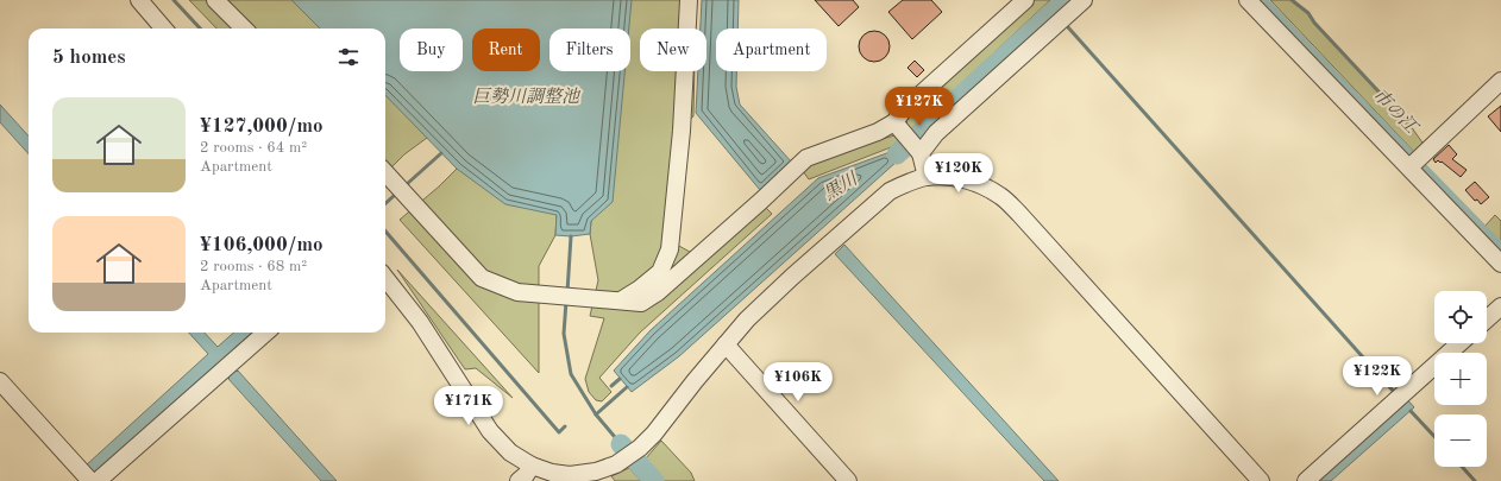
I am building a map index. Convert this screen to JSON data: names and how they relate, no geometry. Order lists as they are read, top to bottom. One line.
{"water":["巨勢川調整池","市の江","黒川"],"page":{"chip":["Buy","Rent","Filters","New","Apartment"],"heading":"5 homes","list":[{"name":"¥127,000/mo","note":"2 rooms · 64 m² · Apartment"},{"name":"¥106,000/mo","note":"2 rooms · 68 m² · Apartment"}],"price":["¥127K","¥120K","¥122K","¥106K","¥171K"],"map_buttons":["+","−"]}}
